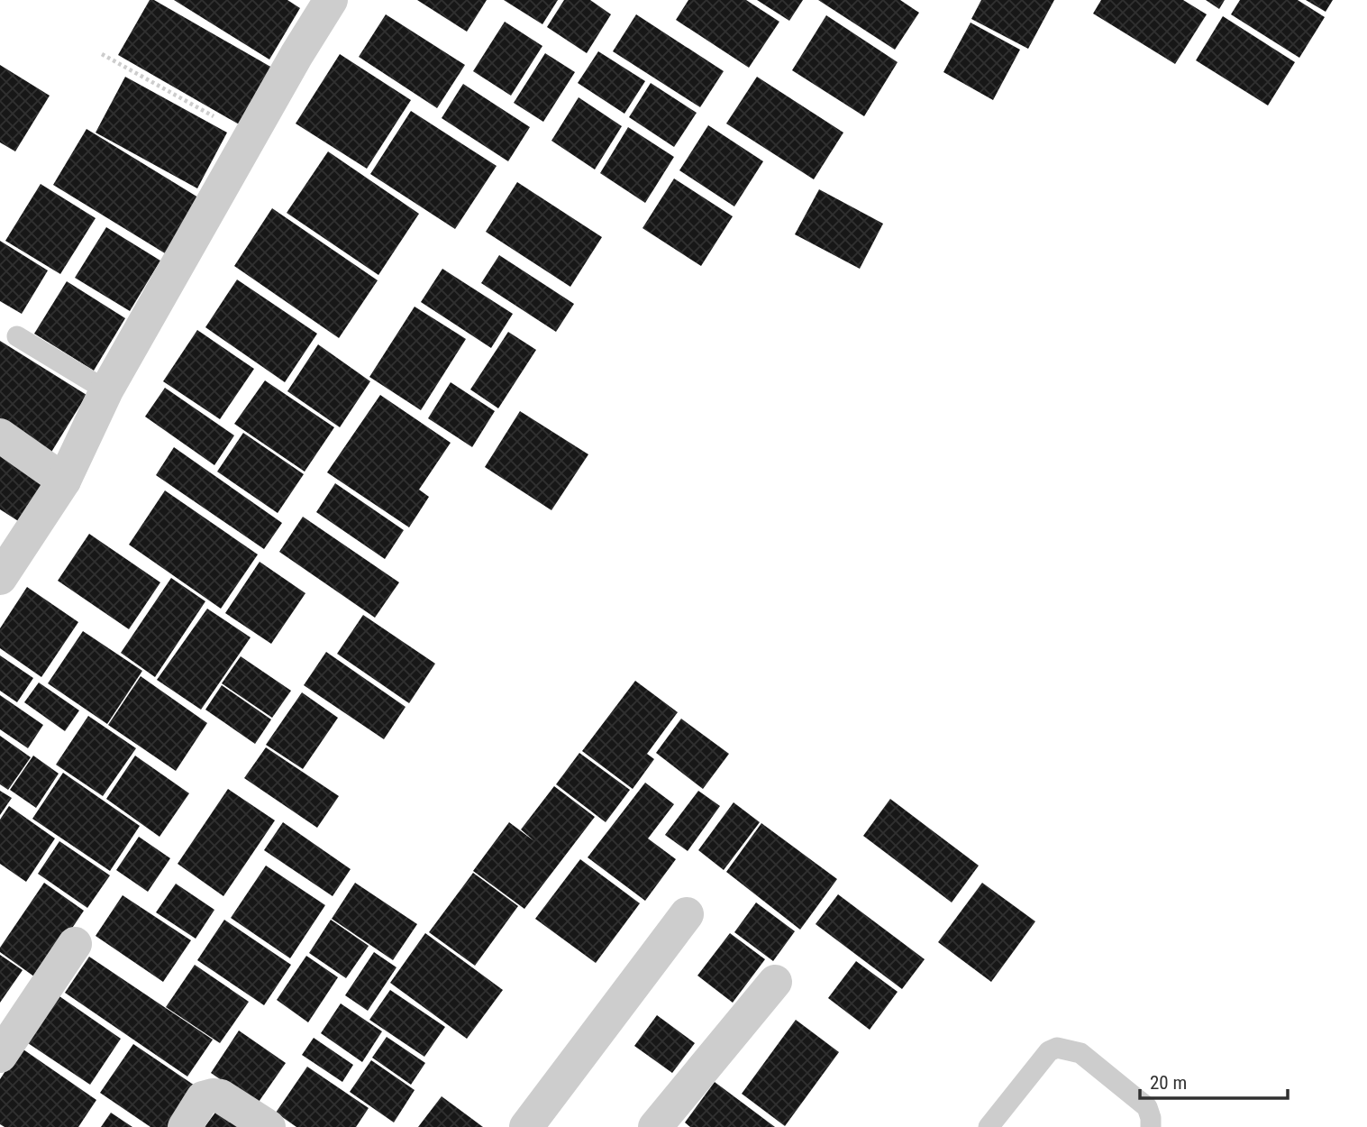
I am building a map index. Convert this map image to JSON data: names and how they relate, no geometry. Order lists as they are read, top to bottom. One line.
{"scale_bar":"20 m"}
